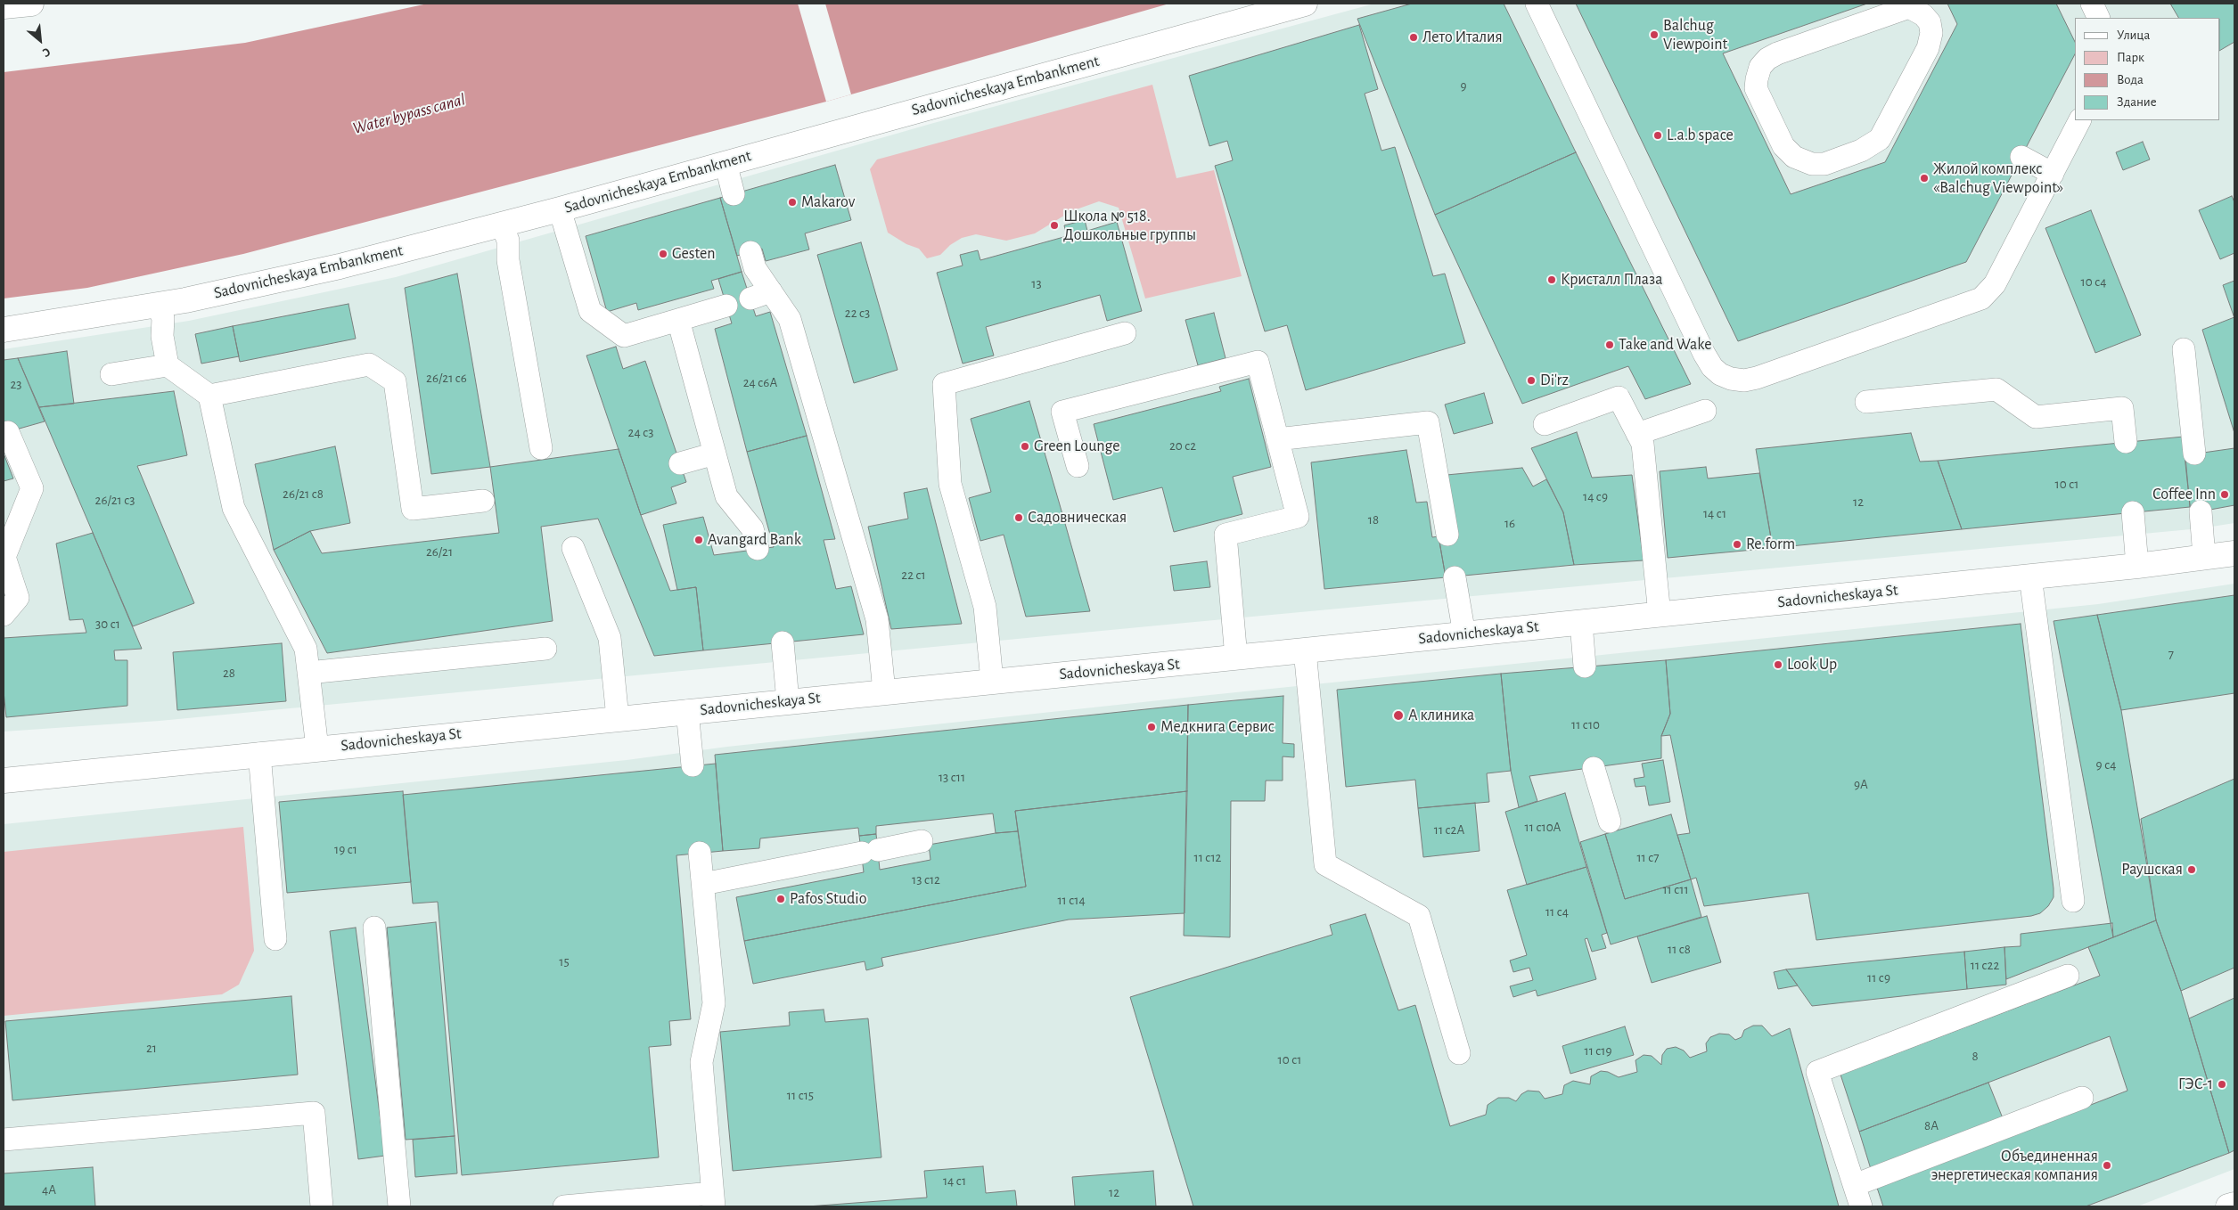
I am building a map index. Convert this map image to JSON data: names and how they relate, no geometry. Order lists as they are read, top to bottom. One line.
{"streets":{"street":["Sadovnicheskaya Embankment","Sadovnicheskaya St"]},"water":["Water bypass canal"],"places":["Balchug Viewpoint","Лето Италия","L.a.b space","Жилой комплекс «Balchug Viewpoint»","Makarov","Школа № 518. Дошкольные группы","Gesten","Кристалл Плаза","Take and Wake","Di'rz","Green Lounge","Coffee Inn","Садовническая","Avangard Bank","Re.form","Look Up","А клиника","Медкнига Сервис","Раушская","Pafos Studio","ГЭС-1","Объединенная энергетическая компания"],"house_numbers":["9","10 с4","13","22 с3","26/21 с6","24 с6А","23","24 с3","20 с2","10 с1","26/21 с8","14 с9","26/21 с3","12","14 с1","18","16","26/21","22 с1","30 с1","7","28","11 с10","9 с4","13 с11","9А","11 с10А","11 с2А","19 с1","11 с12","11 с7","13 с12","11 с11","11 с14","11 с4","11 с8","15","11 с22","11 с9","21","11 с19","8","10 с1","11 с15","8А","14 с1","4А","12"],"legend":["Улица","Парк","Вода","Здание"],"north":"bottom right"}
